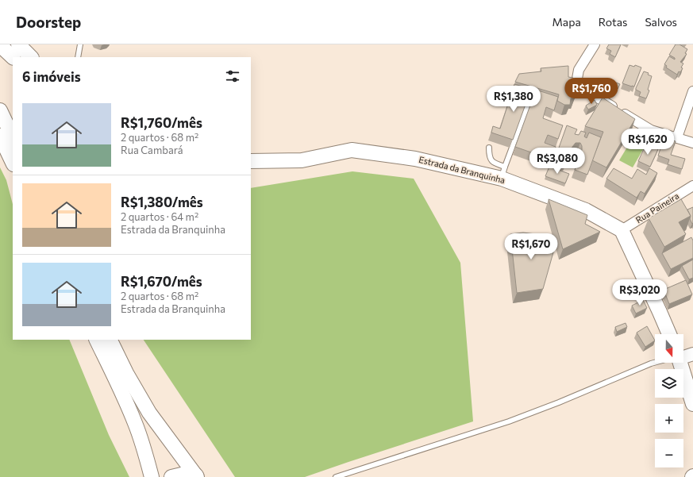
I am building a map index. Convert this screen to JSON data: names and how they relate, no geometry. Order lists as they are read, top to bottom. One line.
{"streets":{"main road":["Estrada da Branquinha"],"street":["Rua Paineira"]},"crossings":[["Estrada da Branquinha","Rua Paineira"]],"north":"bottom","page":{"header":"Doorstep","nav":["Mapa","Rotas","Salvos"],"heading":"6 imóveis","price":["R$1,760","R$1,380","R$1,620","R$3,080","R$1,670","R$3,020"],"list":[{"name":"R$1,760/mês","note":"2 quartos · 68 m² · Rua Cambará"},{"name":"R$1,380/mês","note":"2 quartos · 64 m² · Estrada da Branquinha"},{"name":"R$1,670/mês","note":"2 quartos · 68 m² · Estrada da Branquinha"}],"map_buttons":["+","−"]}}
